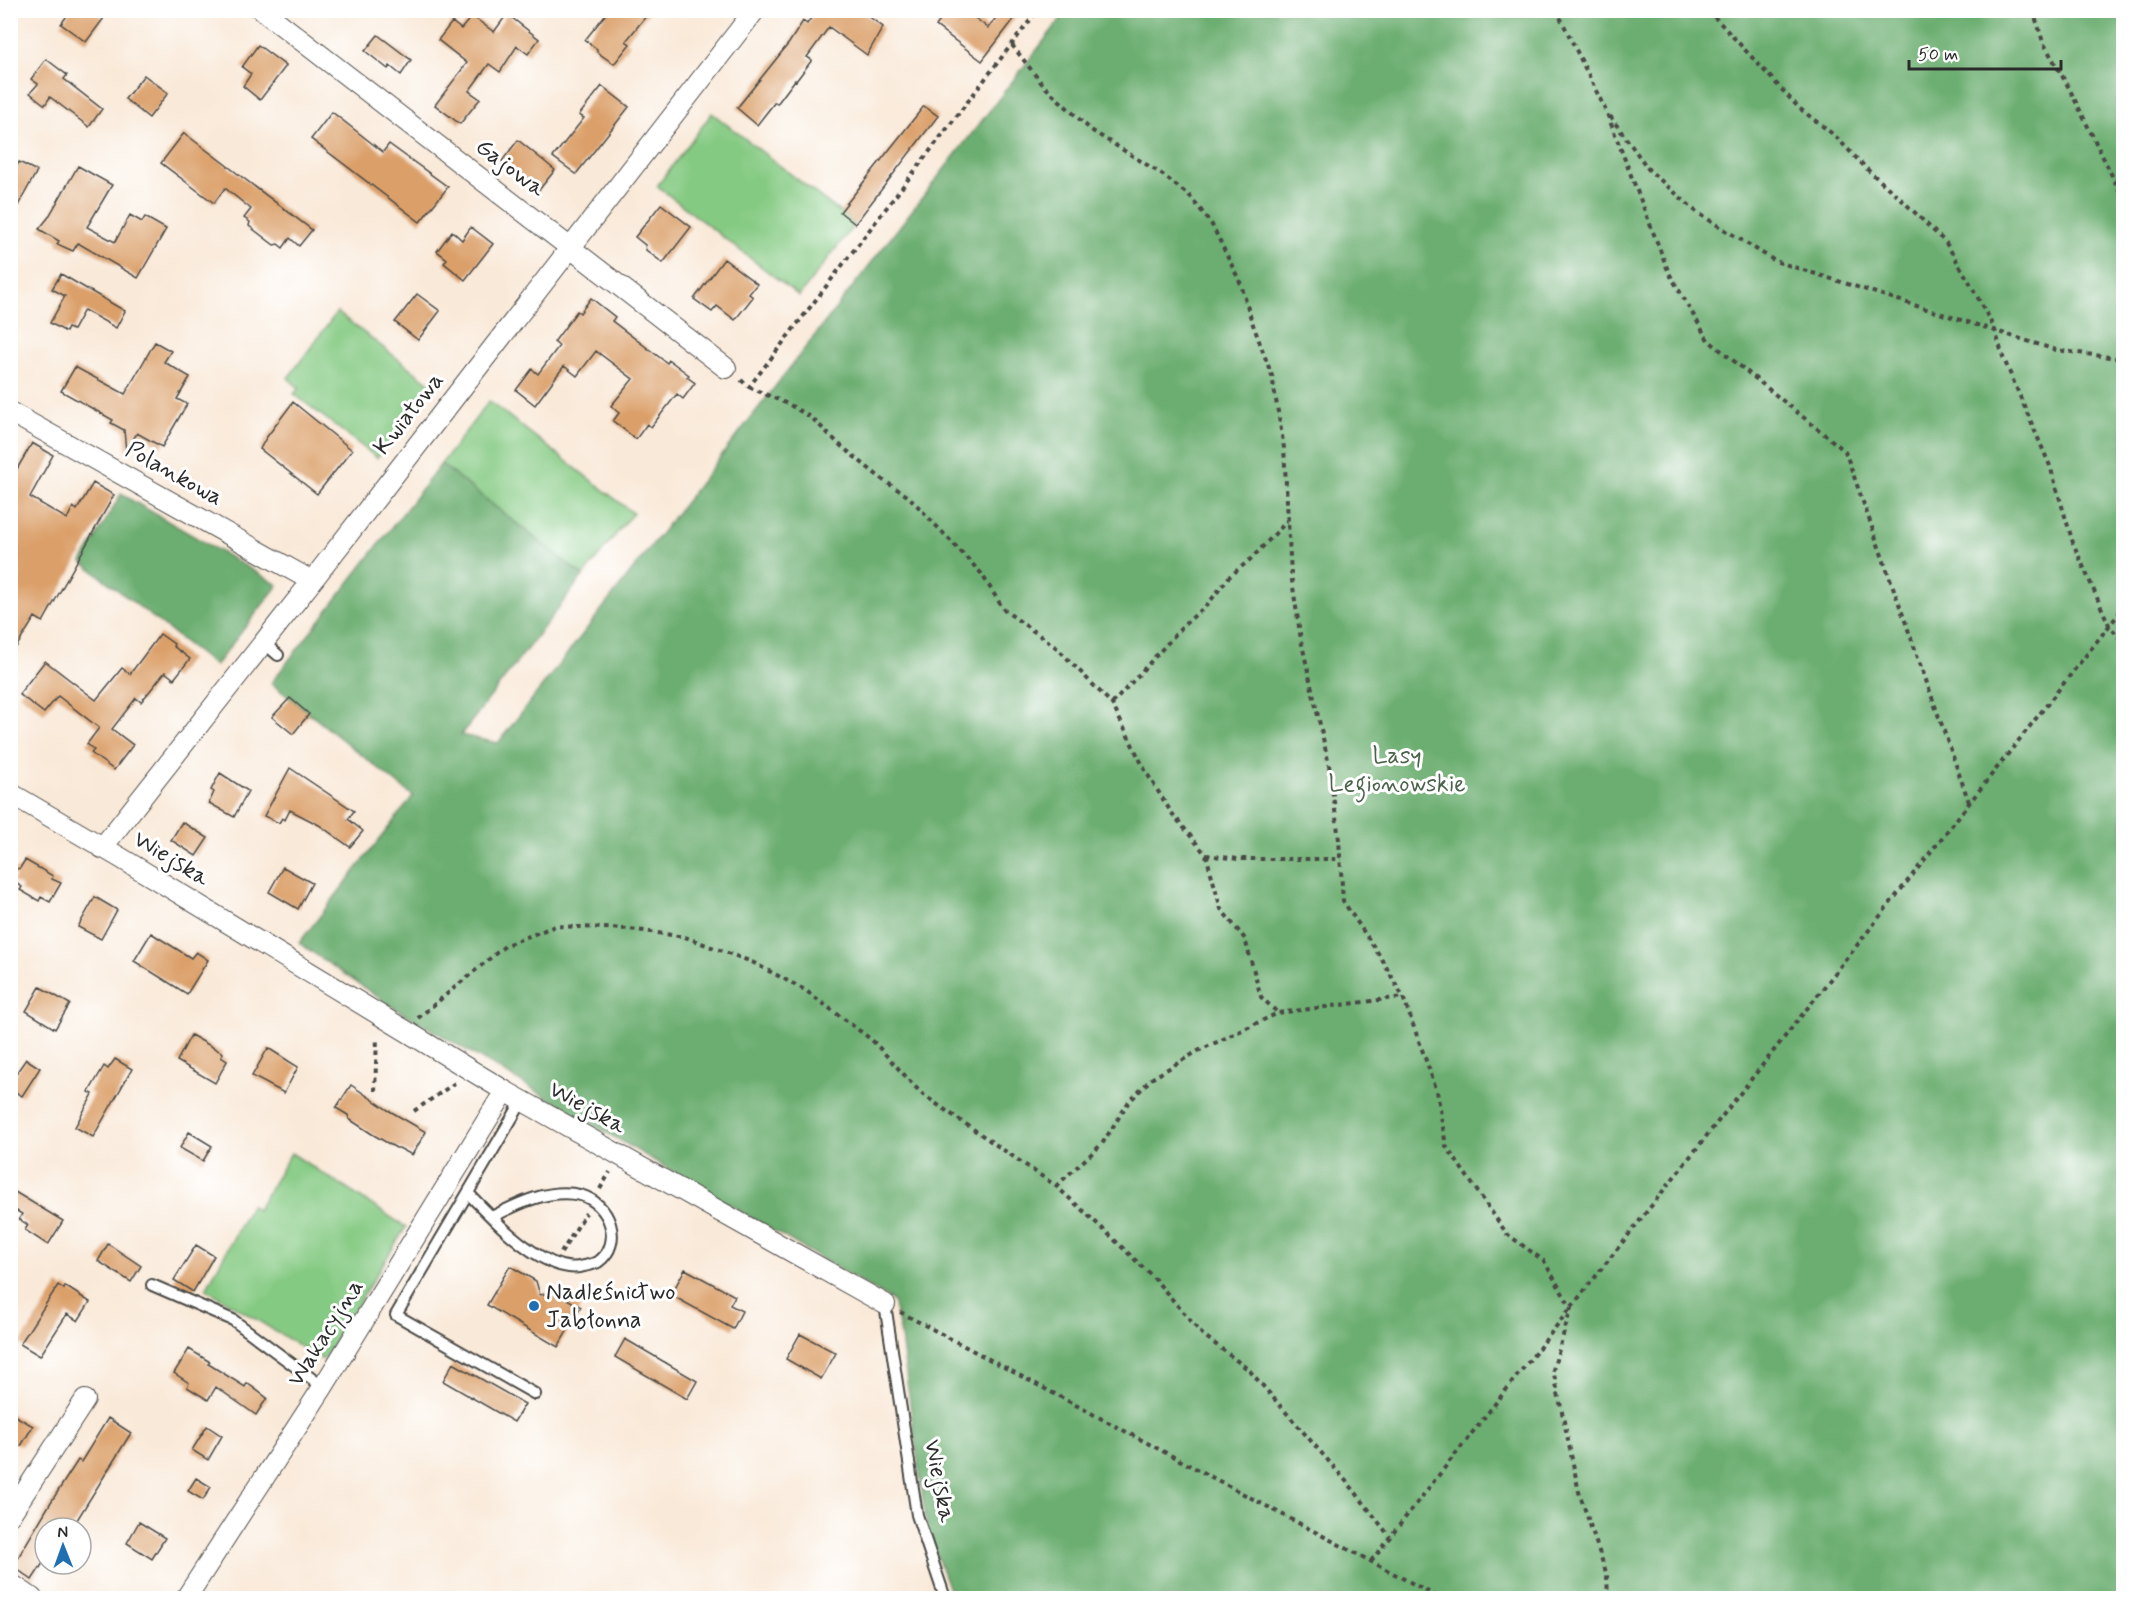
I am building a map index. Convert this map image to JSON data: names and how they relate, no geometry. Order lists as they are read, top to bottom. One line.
{"streets":{"street":["Gajowa","Kwiatowa","Polankowa","Wiejska","Wakacyjna"]},"crossings":[["Gajowa","Kwiatowa"],["Kwiatowa","Polankowa"],["Kwiatowa","Wiejska"],["Wiejska","Wakacyjna"]],"parks":["Lasy Legionowskie"],"places":["Nadleśnictwo Jabłonna"],"scale_bar":"50 m","north":"top"}
